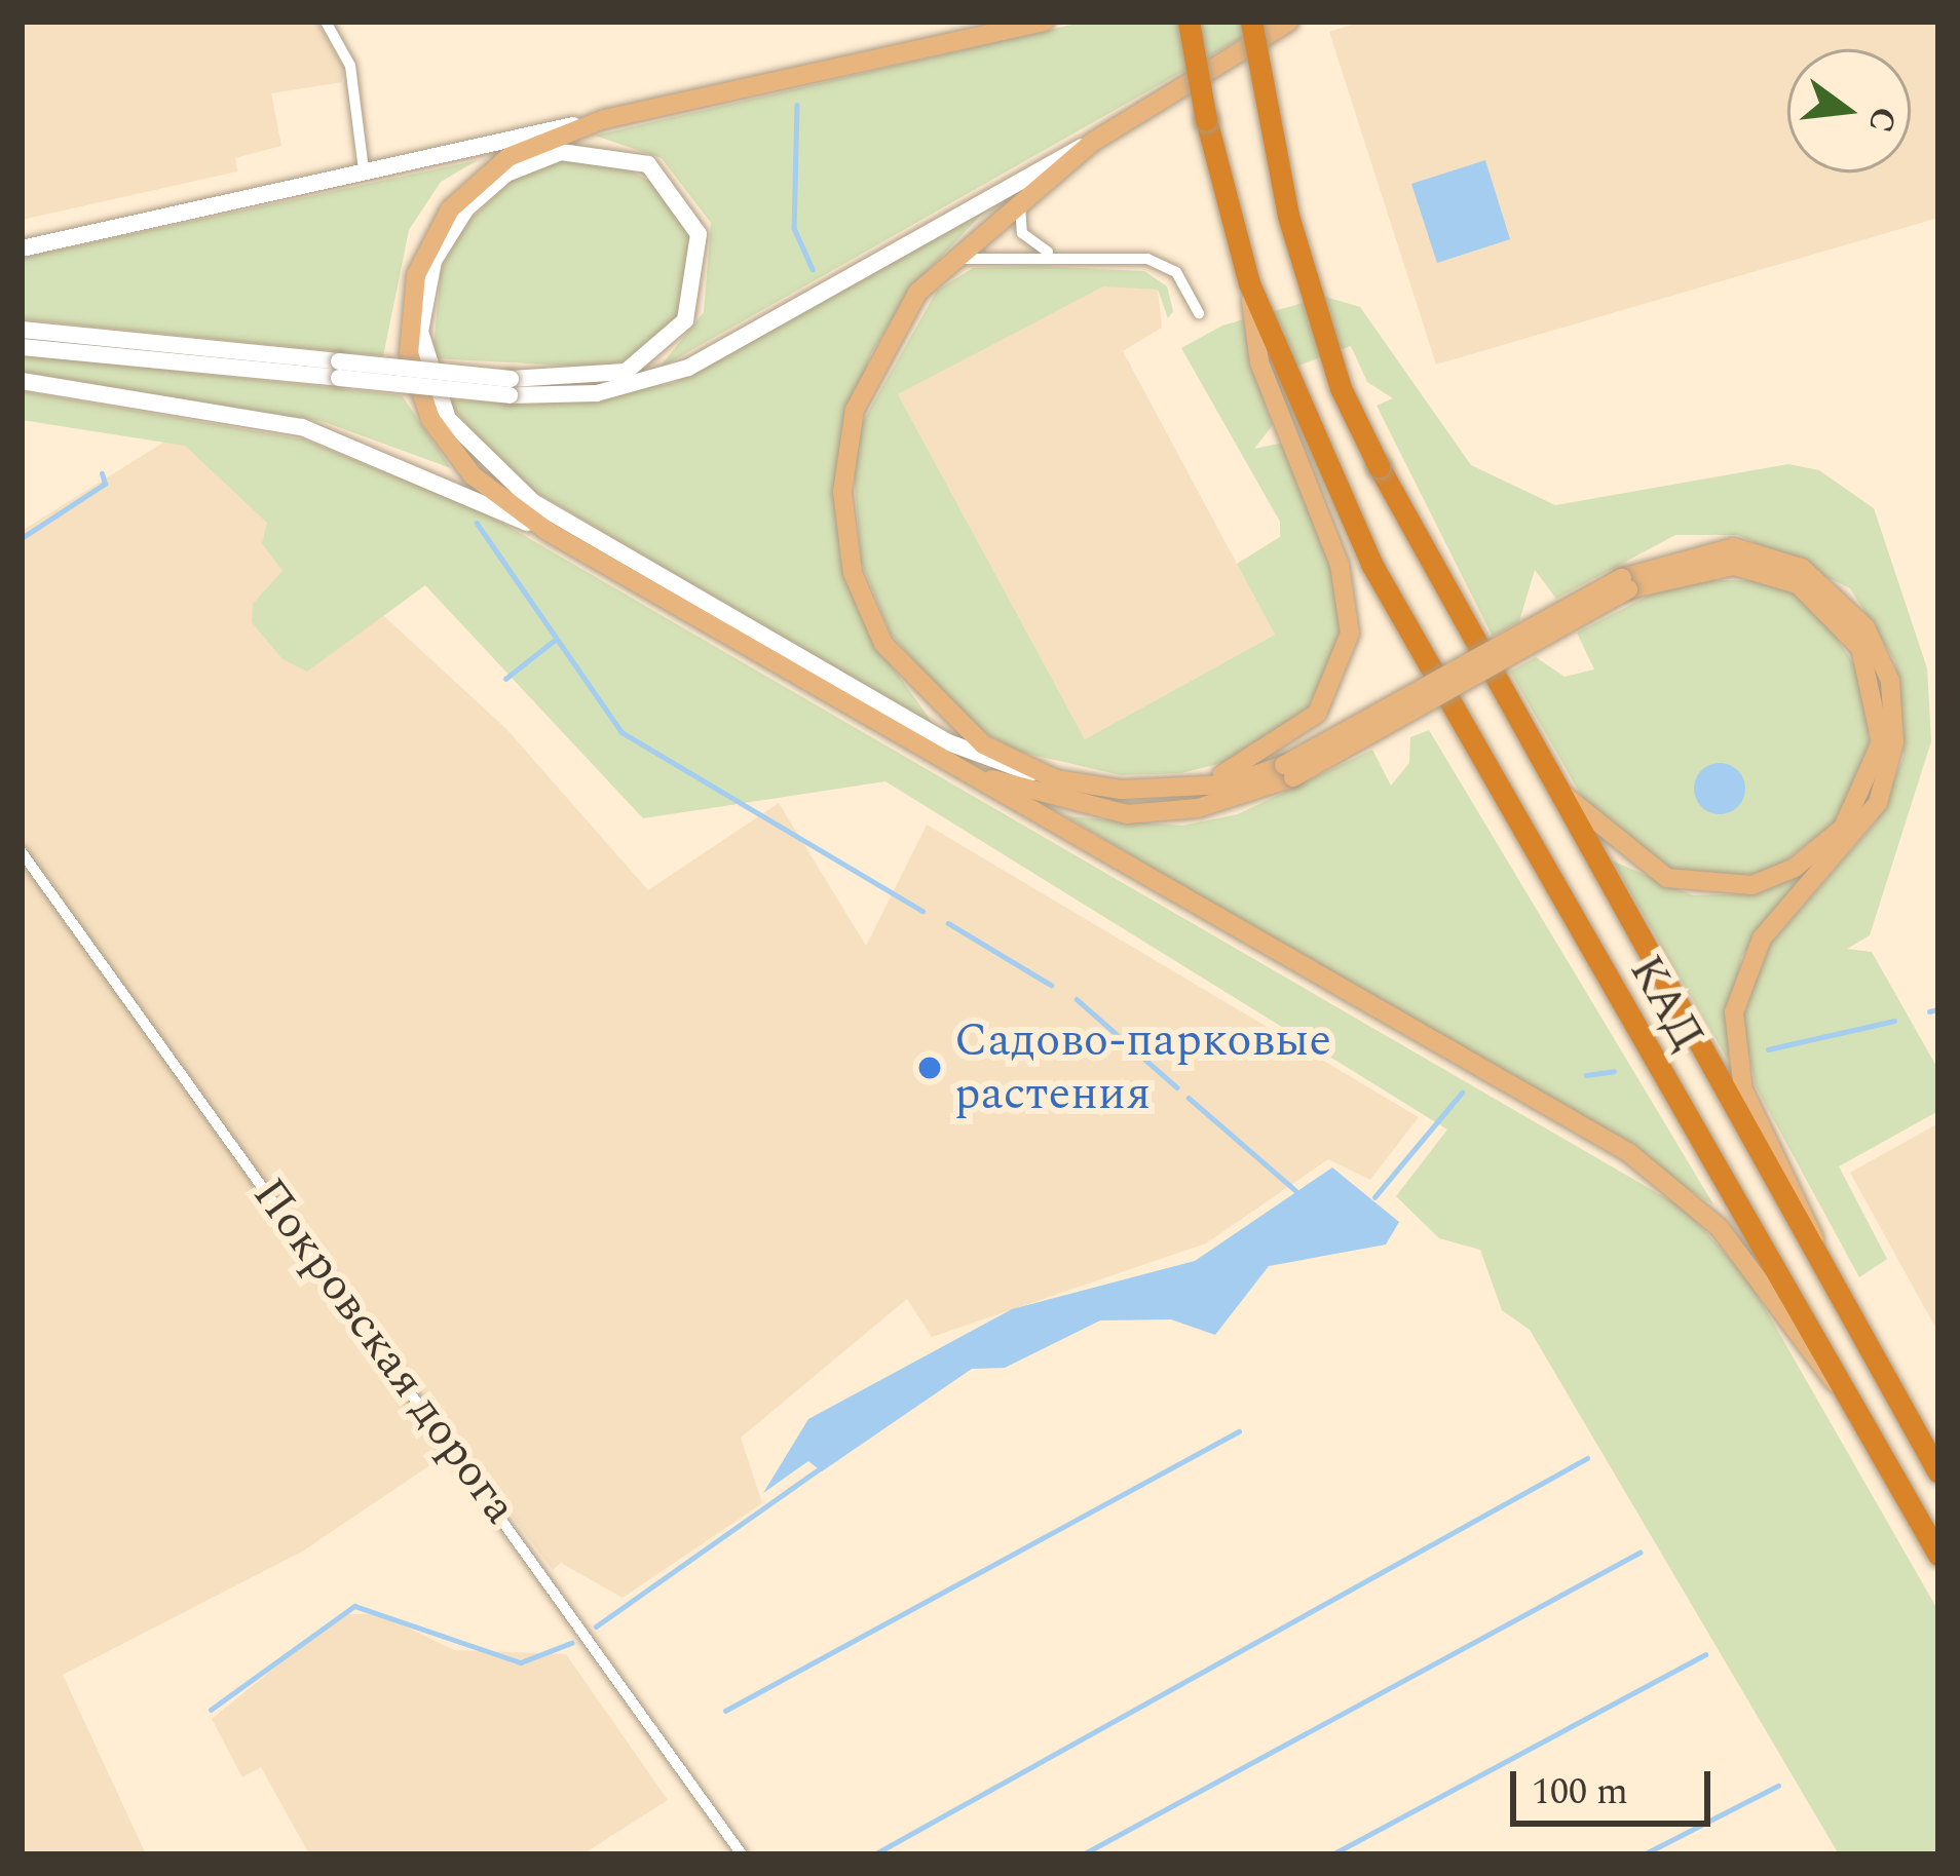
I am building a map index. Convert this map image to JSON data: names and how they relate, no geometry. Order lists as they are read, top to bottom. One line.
{"streets":{"highway":["КАД"],"street":["Покровская дорога"]},"places":["Садово-парковые растения"],"scale_bar":"100 m","north":"right"}
